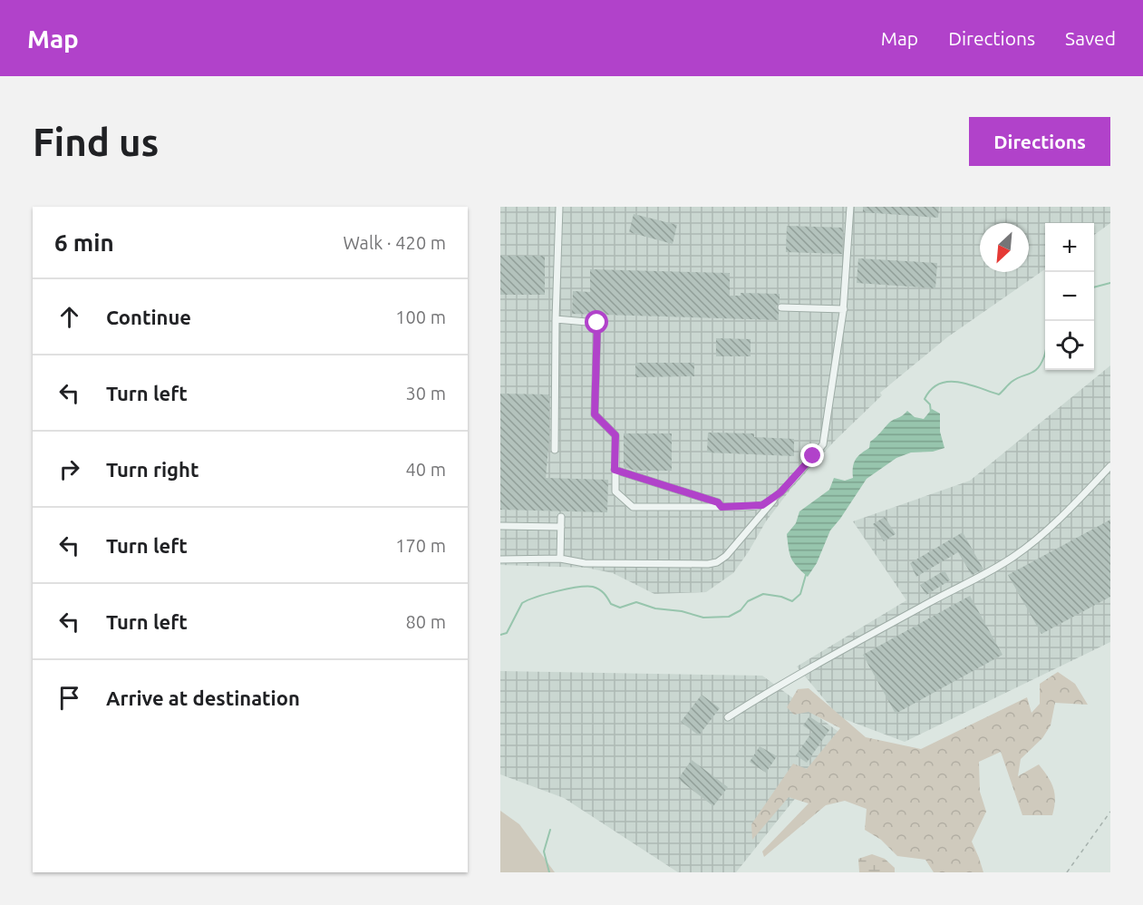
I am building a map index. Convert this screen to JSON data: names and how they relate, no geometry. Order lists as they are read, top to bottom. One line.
{"north":"bottom left","page":{"header":"Map","nav":["Map","Directions","Saved"],"buttons":"Directions","title":"Find us","heading":["6 min","Walk · 420 m"],"map_buttons":["+","−"],"list":[["Continue","100 m"],["Turn left","30 m"],["Turn right","40 m"],["Turn left","170 m"],["Turn left","80 m"],"Arrive at destination"]}}
